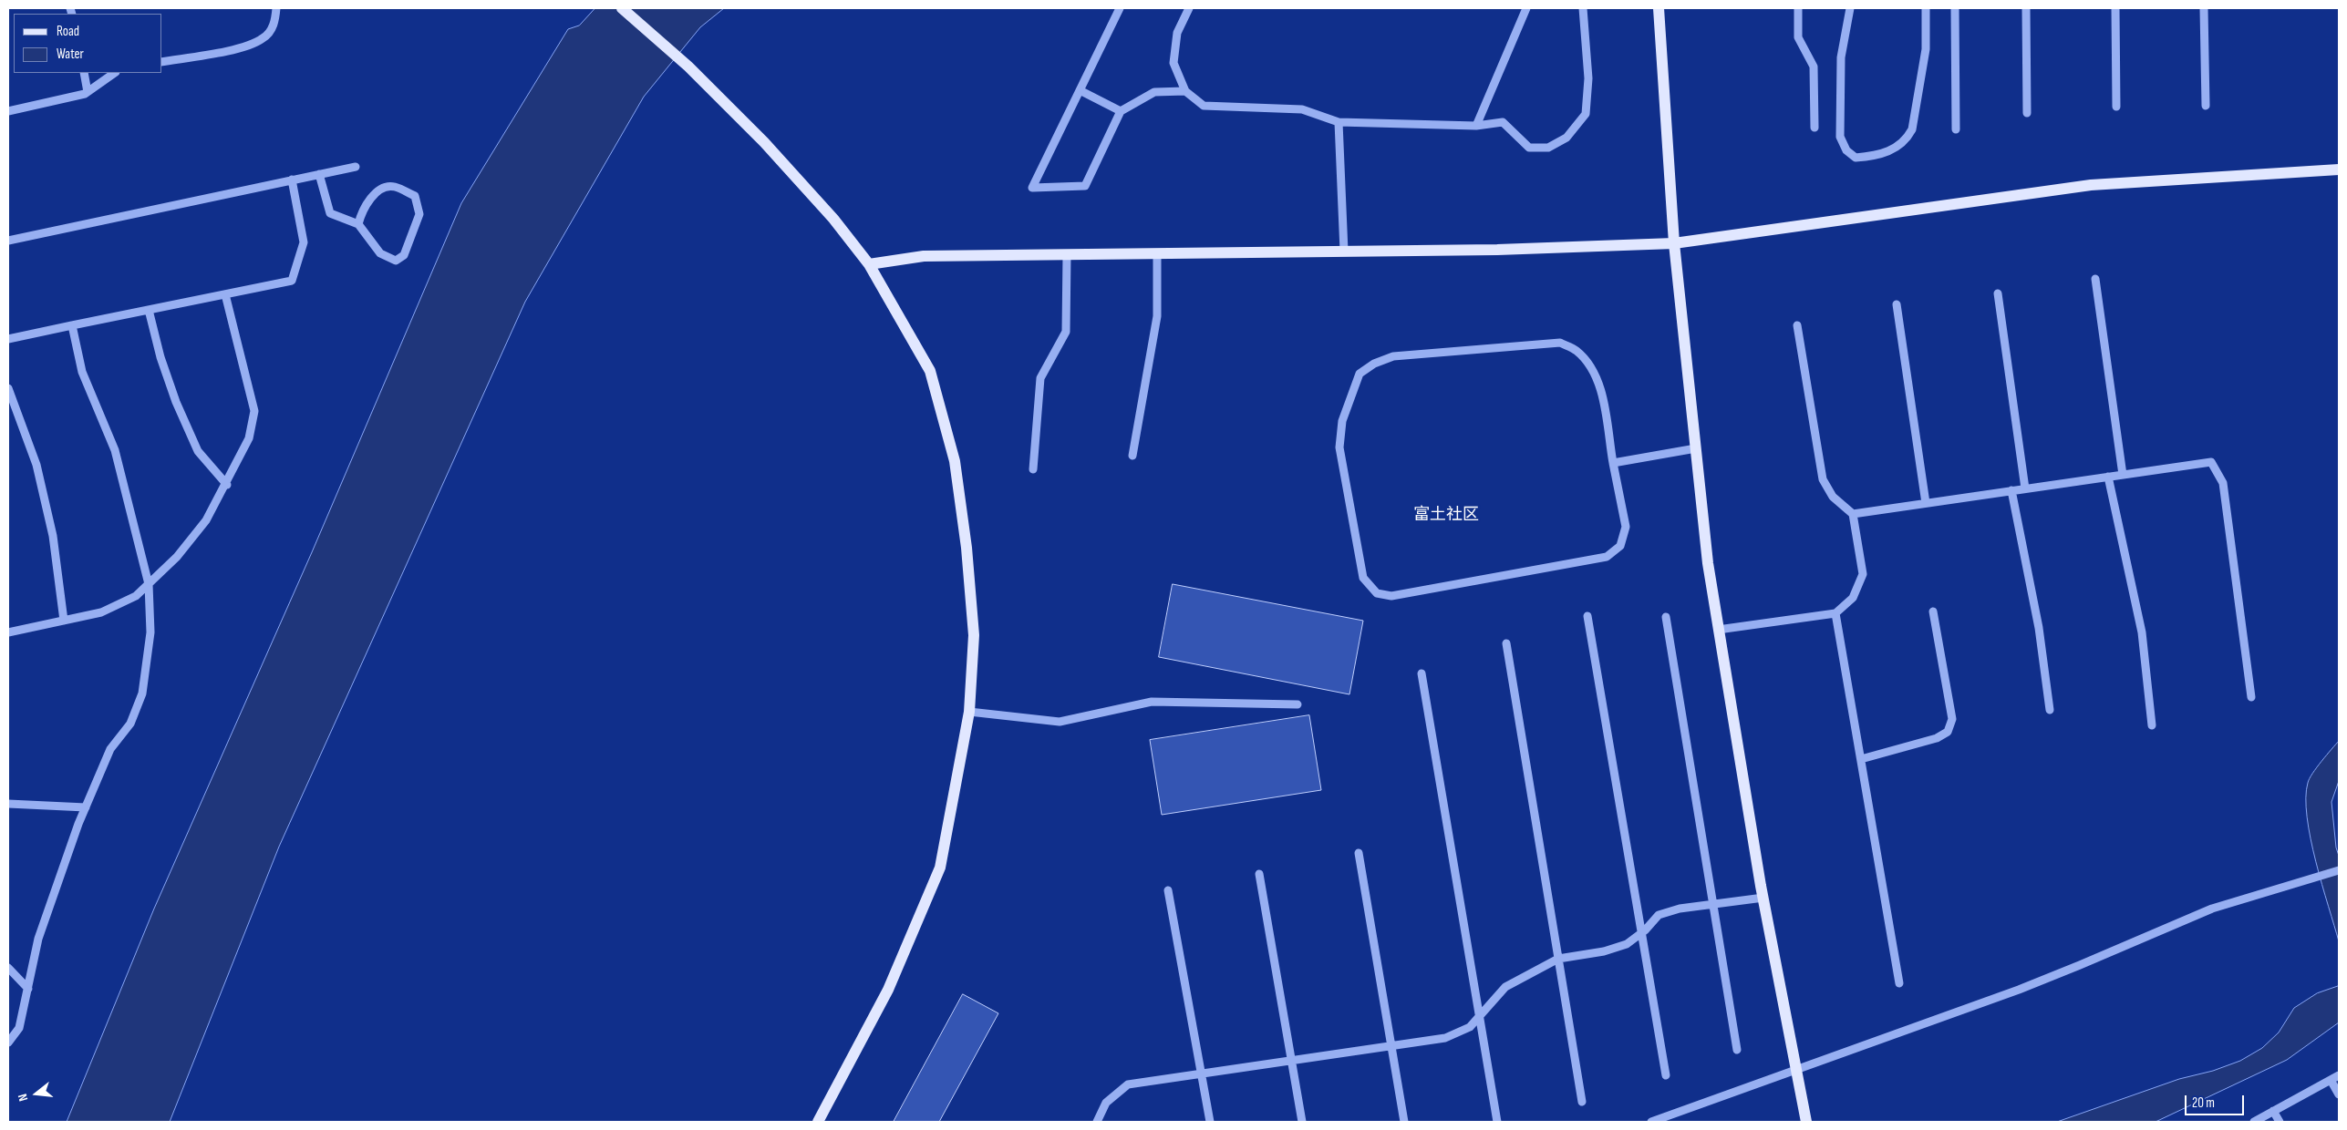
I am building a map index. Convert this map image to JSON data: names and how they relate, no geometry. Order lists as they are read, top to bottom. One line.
{"districts":["富土社区"],"legend":["Road","Water"],"scale_bar":"20 m","north":"left"}
